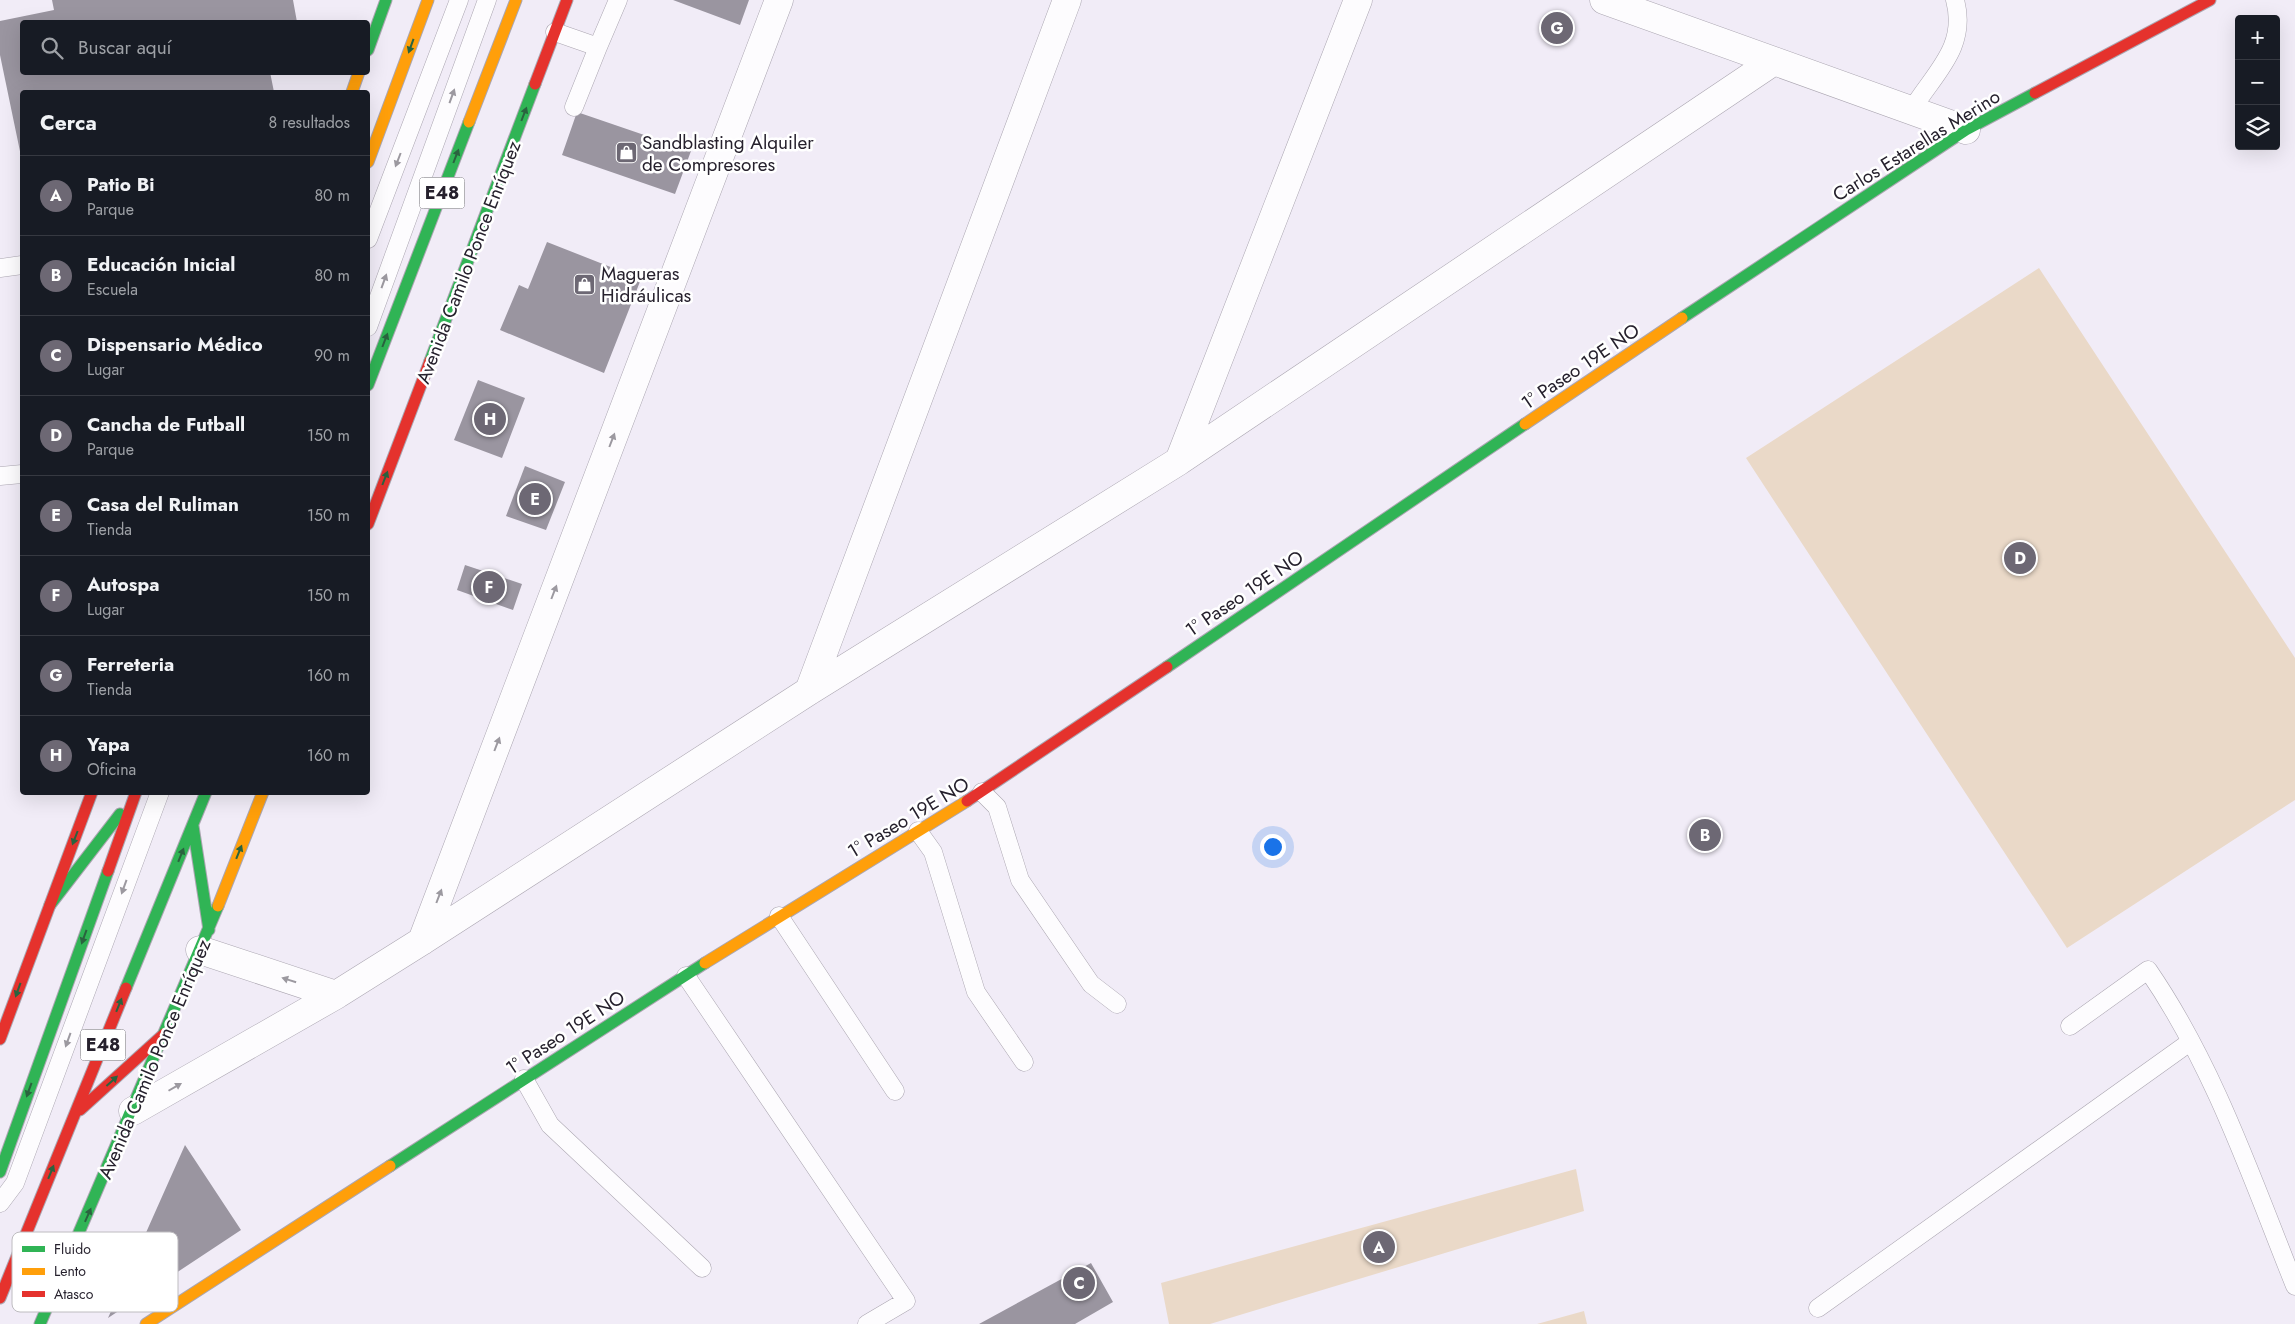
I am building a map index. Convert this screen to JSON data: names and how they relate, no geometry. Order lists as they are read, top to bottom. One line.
{"streets":{"main road":["Carlos Estarellas Merino","E48","Avenida Camilo Ponce Enríquez","1° Paseo 19E NO"]},"crossings":[["Carlos Estarellas Merino","1° Paseo 19E NO"]],"places":{"shop":["Sandblasting Alquiler de Compresores","Magueras Hidráulicas"]},"legend":["Fluido","Lento","Atasco"],"page":{"pins":["G","H","E","D","F","B","A","C"],"map_buttons":["+","−"],"search":"Buscar aquí","heading":["Cerca","8 resultados"],"list":[{"mark":"A","name":"Patio Bi","note":"Parque","value":"80 m"},{"mark":"B","name":"Educación Inicial","note":"Escuela","value":"80 m"},{"mark":"C","name":"Dispensario Médico","note":"Lugar","value":"90 m"},{"mark":"D","name":"Cancha de Futball","note":"Parque","value":"150 m"},{"mark":"E","name":"Casa del Ruliman","note":"Tienda","value":"150 m"},{"mark":"F","name":"Autospa","note":"Lugar","value":"150 m"},{"mark":"G","name":"Ferreteria","note":"Tienda","value":"160 m"},{"mark":"H","name":"Yapa","note":"Oficina","value":"160 m"}]}}
